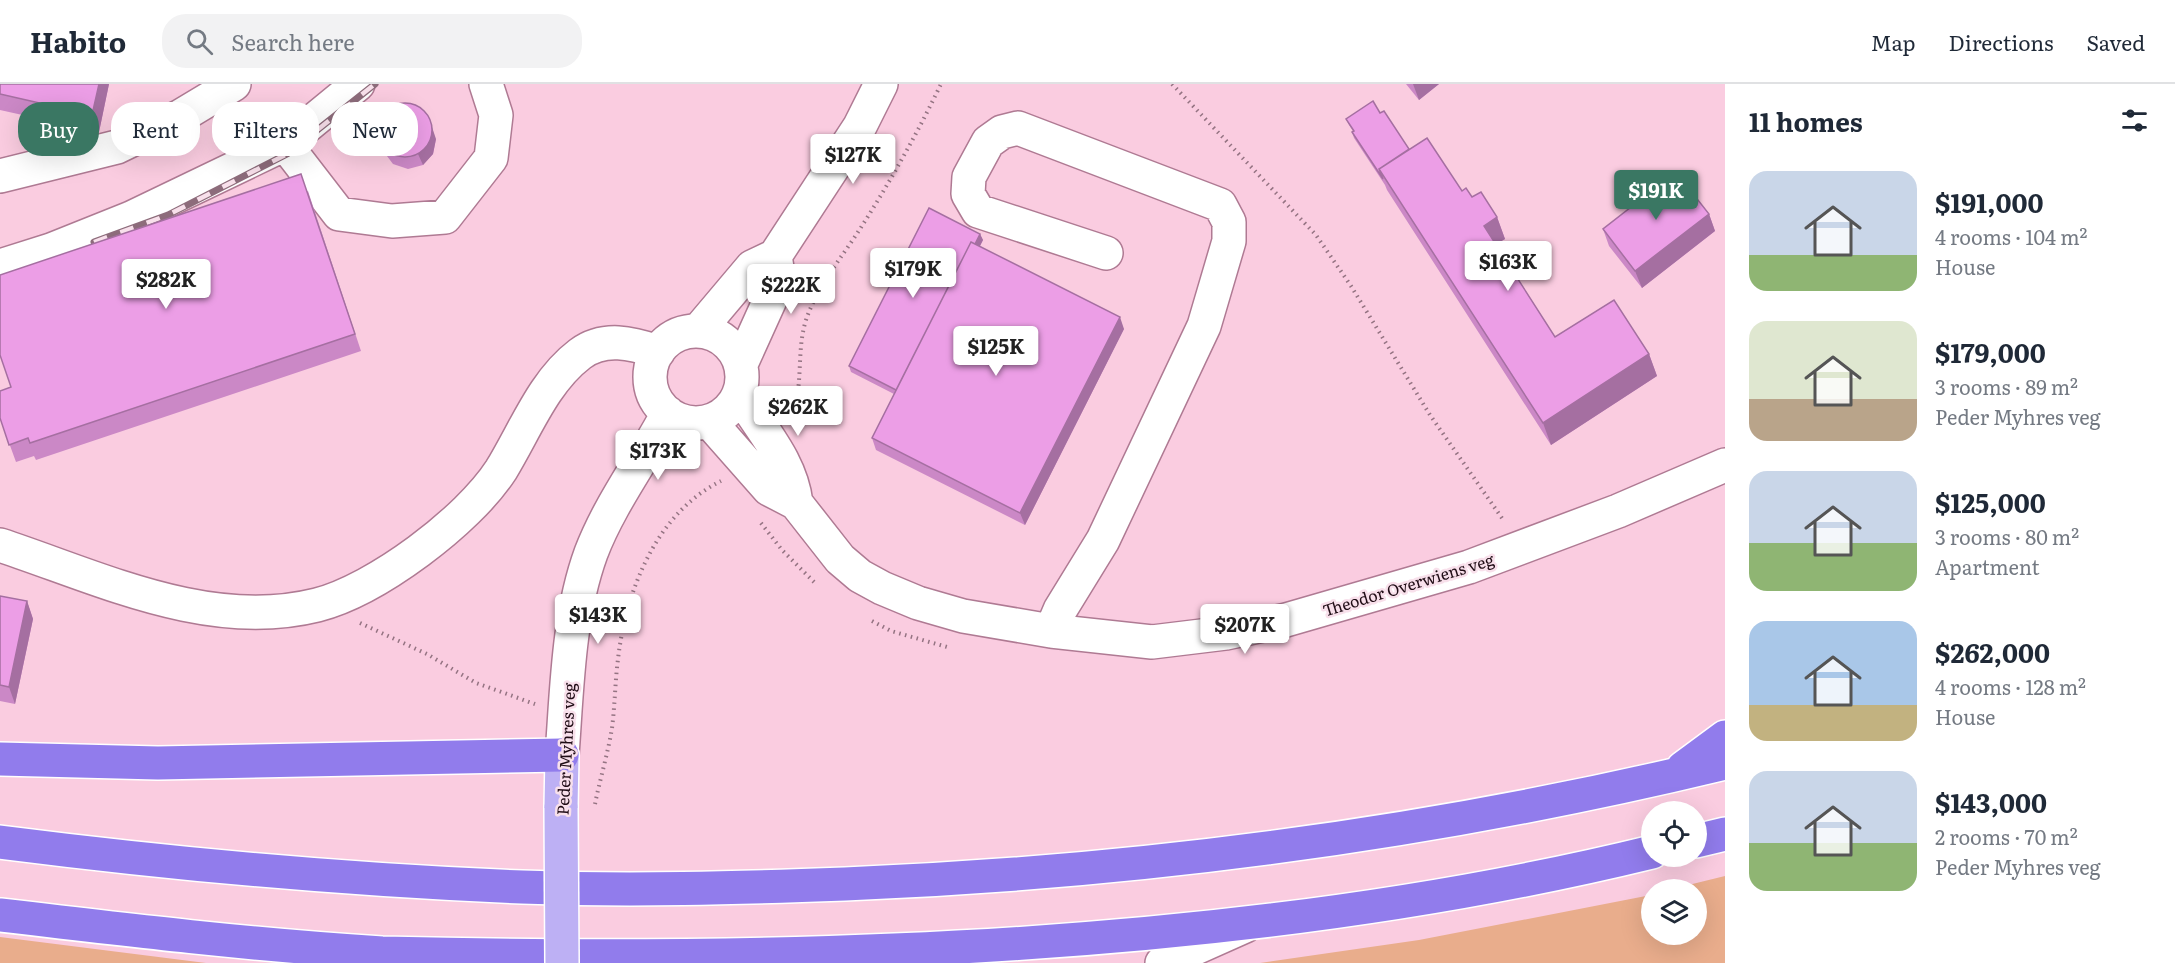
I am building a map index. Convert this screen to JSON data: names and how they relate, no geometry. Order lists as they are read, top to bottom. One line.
{"streets":{"main road":["Peder Myhres veg"],"street":["Theodor Overwiens veg"]},"crossings":[["Theodor Overwiens veg","Peder Myhres veg"]],"page":{"header":"Habito","search":"Search here","nav":["Map","Directions","Saved"],"heading":"11 homes","chip":["Buy","Rent","Filters","New"],"price":["$127K","$191K","$163K","$179K","$282K","$222K","$125K","$262K","$173K","$143K","$207K"],"list":[{"name":"$191,000","note":"4 rooms · 104 m² · House"},{"name":"$179,000","note":"3 rooms · 89 m² · Peder Myhres veg"},{"name":"$125,000","note":"3 rooms · 80 m² · Apartment"},{"name":"$262,000","note":"4 rooms · 128 m² · House"},{"name":"$143,000","note":"2 rooms · 70 m² · Peder Myhres veg"}]}}
